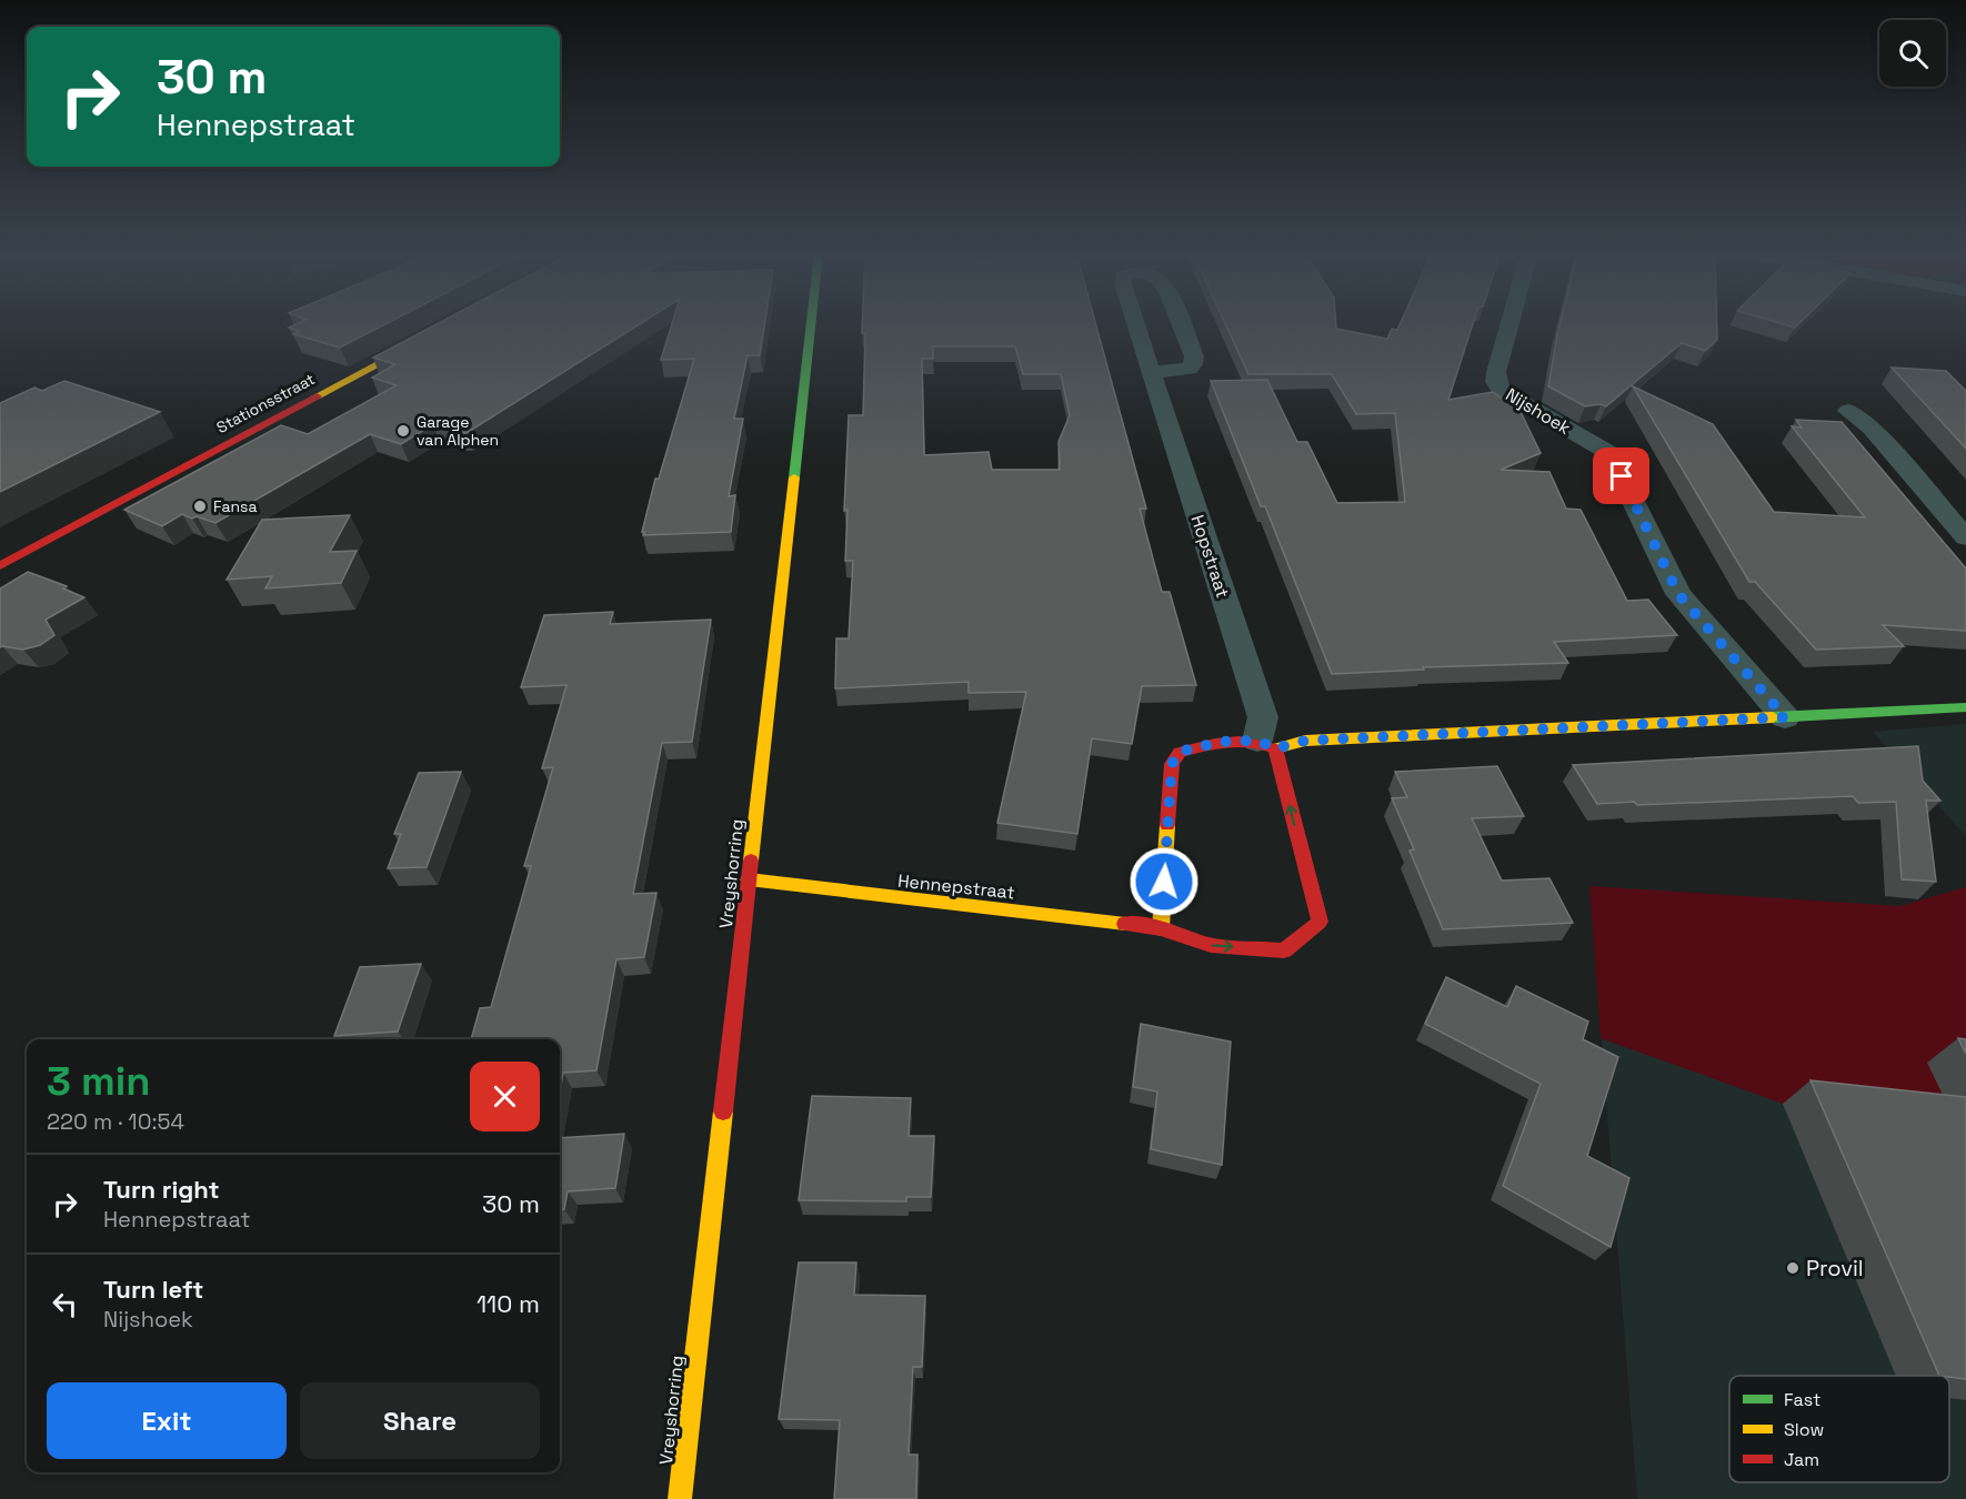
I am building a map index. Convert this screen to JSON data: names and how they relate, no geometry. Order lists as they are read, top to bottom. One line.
{"streets":{"street":["Stationsstraat","Nijshoek","Hopstraat","Vreyshorring","Hennepstraat"]},"crossings":[["Hopstraat","Hennepstraat"],["Vreyshorring","Hennepstraat"]],"places":["Garage van Alphen","Fansa","Provil"],"legend":["Fast","Slow","Jam"],"page":{"turn":["30 m","Hennepstraat"],"heading":["3 min","220 m · 10:54"],"list":[{"name":"Turn right","note":"Hennepstraat","value":"30 m"},{"name":"Turn left","note":"Nijshoek","value":"110 m"}],"buttons":["Exit","Share"]}}
